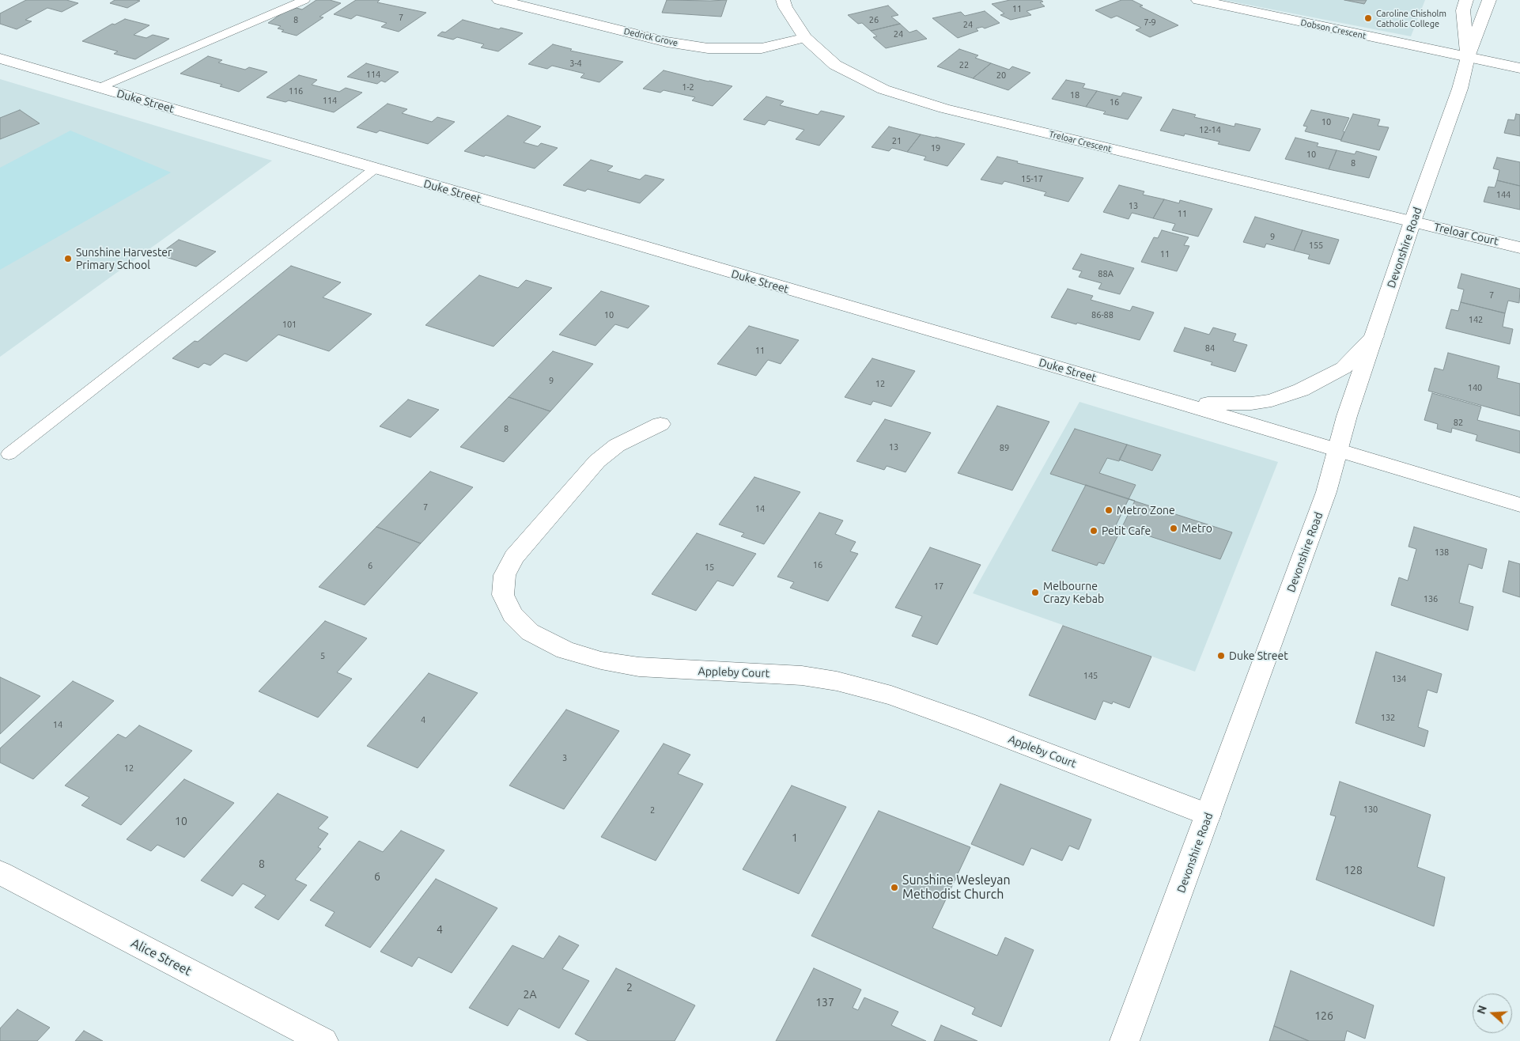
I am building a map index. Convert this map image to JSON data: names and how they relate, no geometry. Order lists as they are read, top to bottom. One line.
{"streets":{"street":["Dobson Crescent","Dedrick Grove","Duke Street","Treloar Crescent","Treloar Court","Devonshire Road","Appleby Court","Alice Street"]},"crossings":[["Dobson Crescent","Devonshire Road"],["Dedrick Grove","Treloar Crescent"],["Duke Street","Devonshire Road"],["Treloar Crescent","Treloar Court"],["Treloar Crescent","Devonshire Road"],["Treloar Court","Devonshire Road"],["Devonshire Road","Appleby Court"]],"places":["Caroline Chisholm Catholic College","Sunshine Harvester Primary School","Metro Zone","Metro","Petit Cafe","Melbourne Crazy Kebab","Duke Street","Sunshine Wesleyan Methodist Church"],"house_numbers":["11","7","8","26","7-9","24","24","3-4","22","114","20","1-2","116","18","114","16","10","12-14","21","19","10","8","15-17","144","13","11","9","155","11","88A","7","10","86-88","142","101","84","11","9","12","140","82","8","13","89","7","14","138","16","6","15","17","136","5","145","134","132","4","14","3","12","130","2","10","1","8","128","6","4","2","2A","137","126"],"north":"left"}
